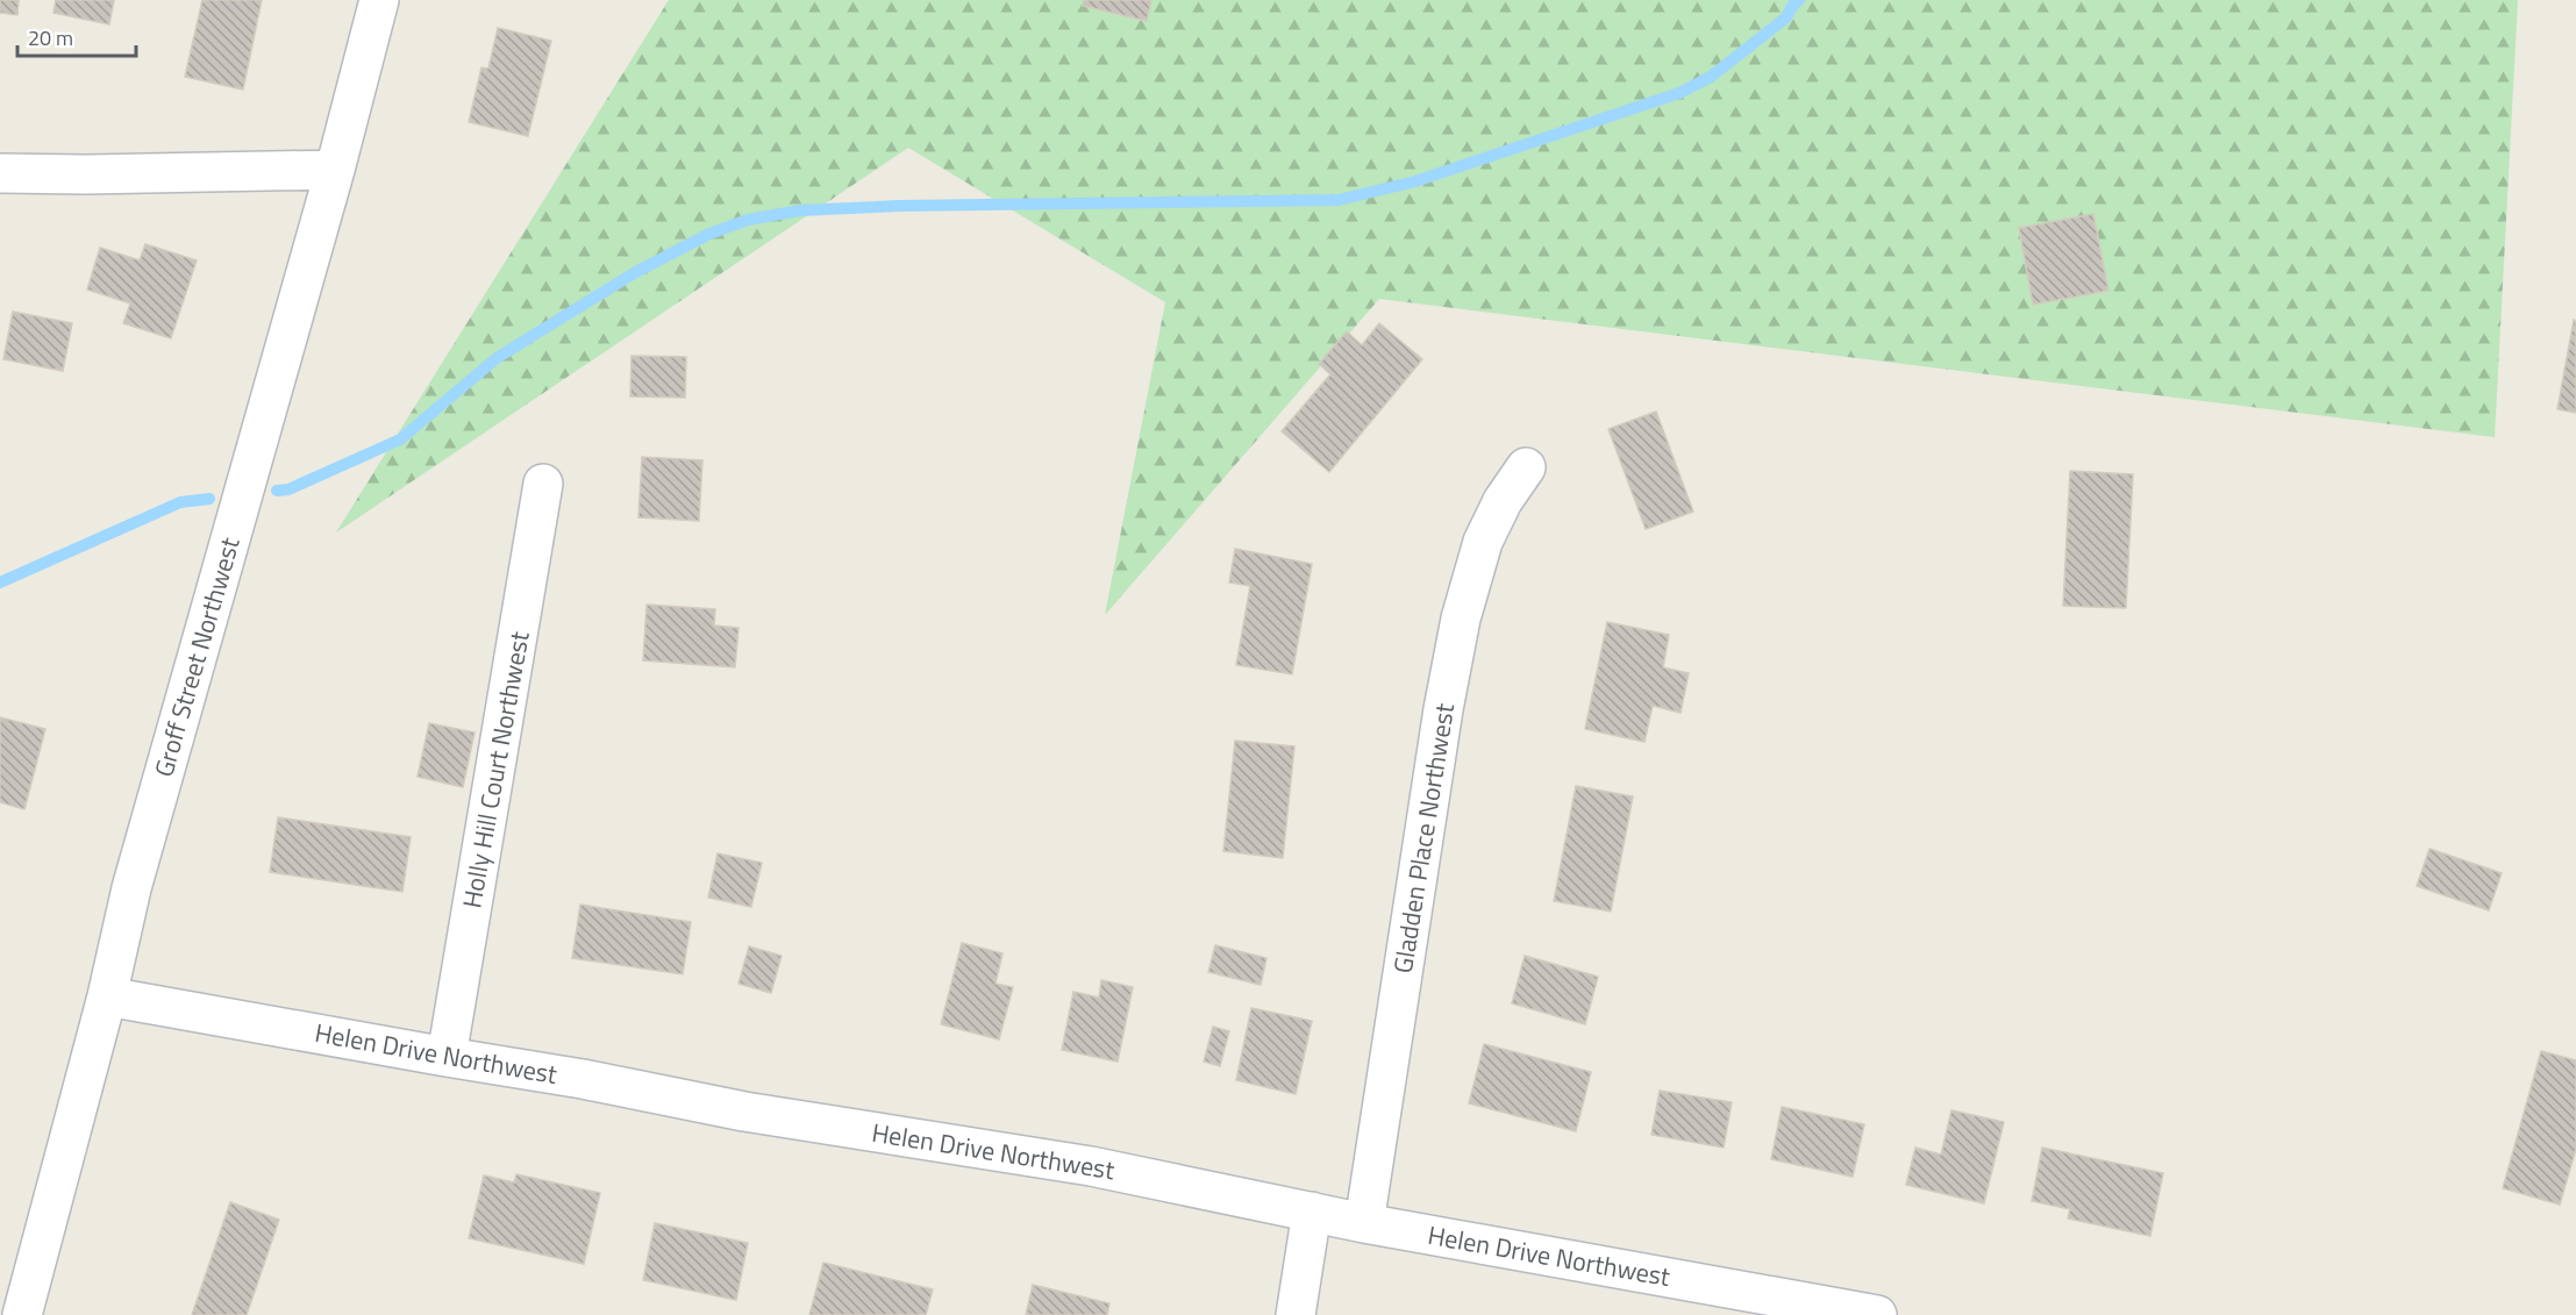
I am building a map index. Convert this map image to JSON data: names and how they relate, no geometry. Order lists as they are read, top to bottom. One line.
{"streets":{"street":["Groff Street Northwest","Holly Hill Court Northwest","Gladden Place Northwest","Helen Drive Northwest"]},"crossings":[["Groff Street Northwest","Helen Drive Northwest"],["Holly Hill Court Northwest","Helen Drive Northwest"],["Gladden Place Northwest","Helen Drive Northwest"]],"scale_bar":"20 m"}
